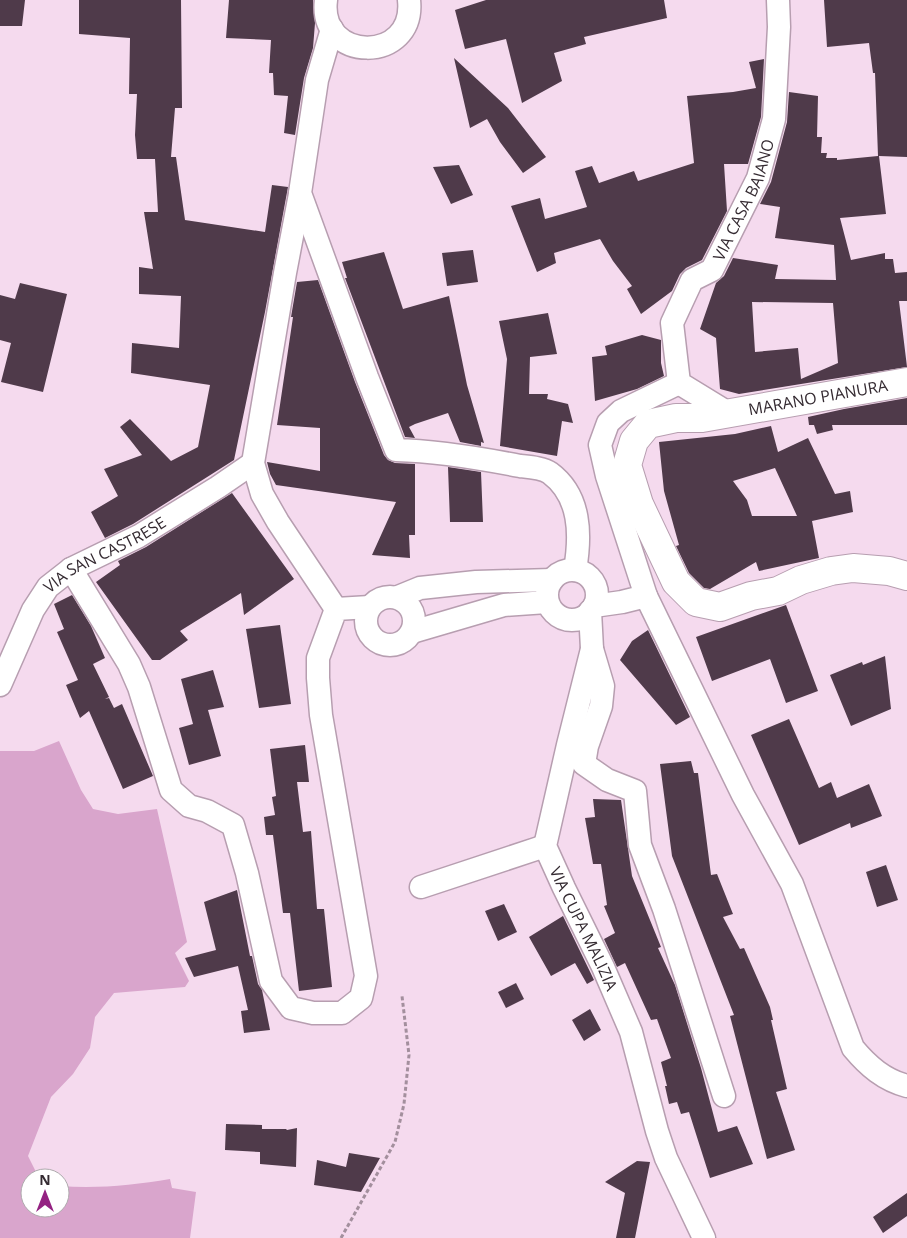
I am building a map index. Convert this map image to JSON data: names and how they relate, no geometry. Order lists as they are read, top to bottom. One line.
{"streets":{"street":["VIA CASA BAIANO","MARANO PIANURA","VIA SAN CASTRESE","VIA CUPA MALIZIA"]},"north":"top"}
